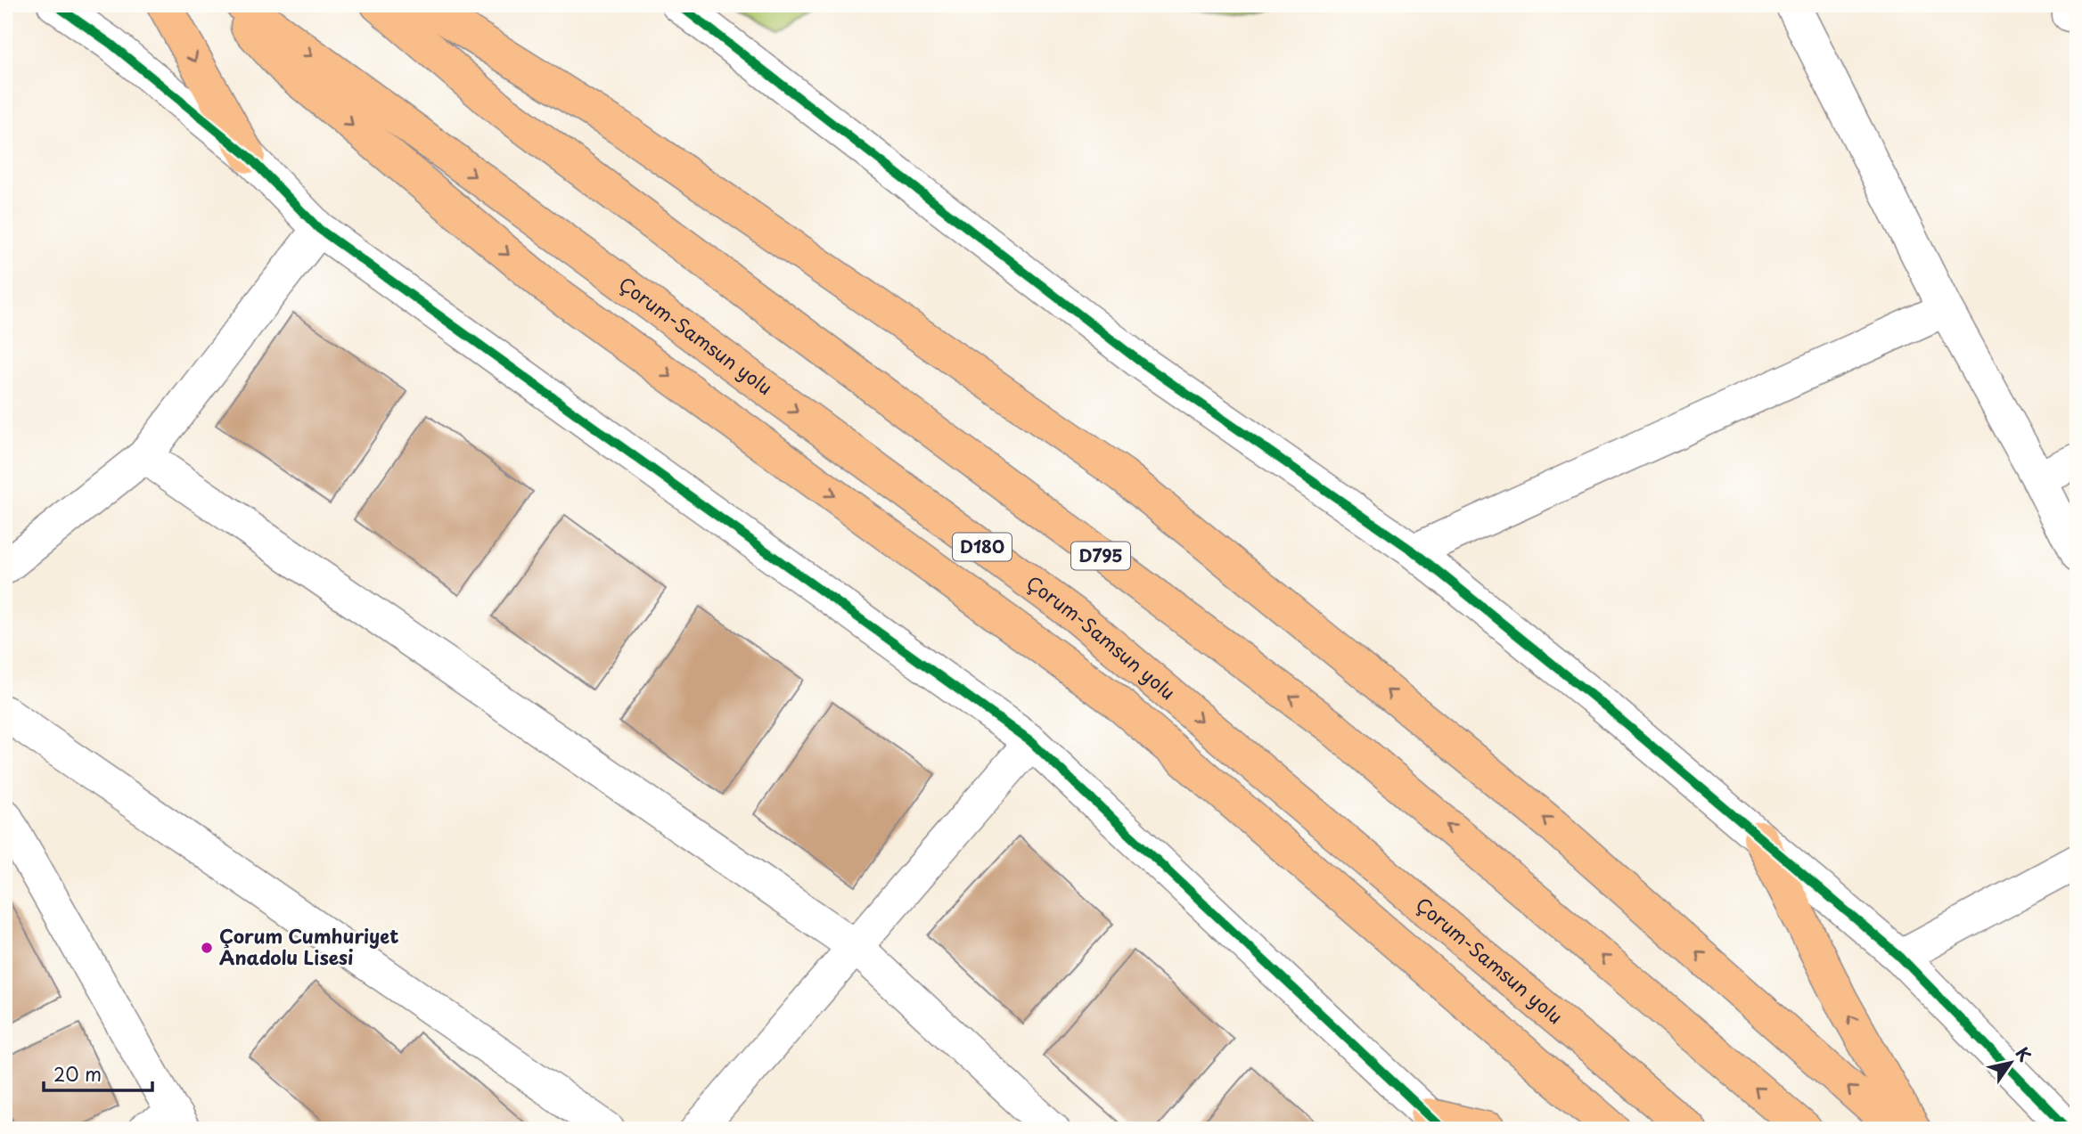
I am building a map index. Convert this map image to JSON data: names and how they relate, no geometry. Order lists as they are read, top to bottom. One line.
{"streets":{"highway":["Çorum-Samsun yolu","D180","D795"]},"places":["Çorum Cumhuriyet Anadolu Lisesi"],"scale_bar":"20 m","north":"top right"}
